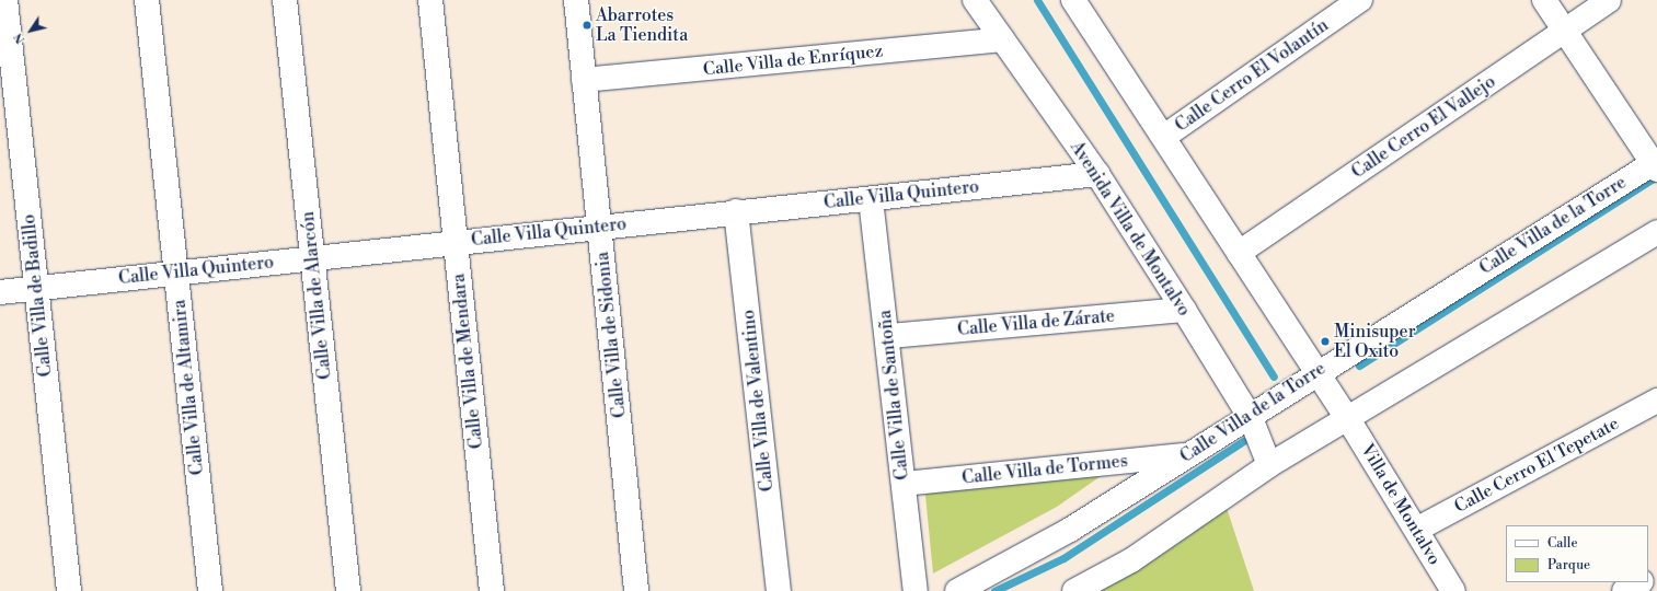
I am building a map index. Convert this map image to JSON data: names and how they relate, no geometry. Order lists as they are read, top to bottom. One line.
{"streets":{"street":["Calle Villa de Enríquez","Calle Cerro El Volantín","Calle Cerro El Vallejo","Calle Villa Quintero","Calle Villa de la Torre","Avenida Villa de Montalvo","Calle Villa de Badillo","Calle Villa de Alarcón","Calle Villa de Zárate","Calle Villa de Sidonia","Calle Villa de Mendara","Calle Villa de Altamira","Calle Villa de Santoña","Calle Villa de Valentino","Calle Cerro El Tepetate","Calle Villa de Tormes","Villa de Montalvo"]},"crossings":[["Calle Villa de Enríquez","Avenida Villa de Montalvo"],["Calle Villa de Enríquez","Calle Villa de Sidonia"],["Calle Villa Quintero","Avenida Villa de Montalvo"],["Calle Villa Quintero","Calle Villa de Badillo"],["Calle Villa Quintero","Calle Villa de Alarcón"],["Calle Villa Quintero","Calle Villa de Sidonia"],["Calle Villa Quintero","Calle Villa de Mendara"],["Calle Villa Quintero","Calle Villa de Altamira"],["Calle Villa Quintero","Calle Villa de Santoña"],["Calle Villa Quintero","Calle Villa de Valentino"],["Calle Villa de la Torre","Avenida Villa de Montalvo"],["Calle Villa de la Torre","Calle Villa de Tormes"],["Avenida Villa de Montalvo","Calle Villa de Zárate"],["Calle Villa de Zárate","Calle Villa de Santoña"],["Calle Villa de Santoña","Calle Villa de Tormes"],["Calle Cerro El Tepetate","Villa de Montalvo"]],"places":["Abarrotes La Tiendita","Minisuper El Oxito"],"legend":["Calle","Parque"],"north":"bottom left"}
